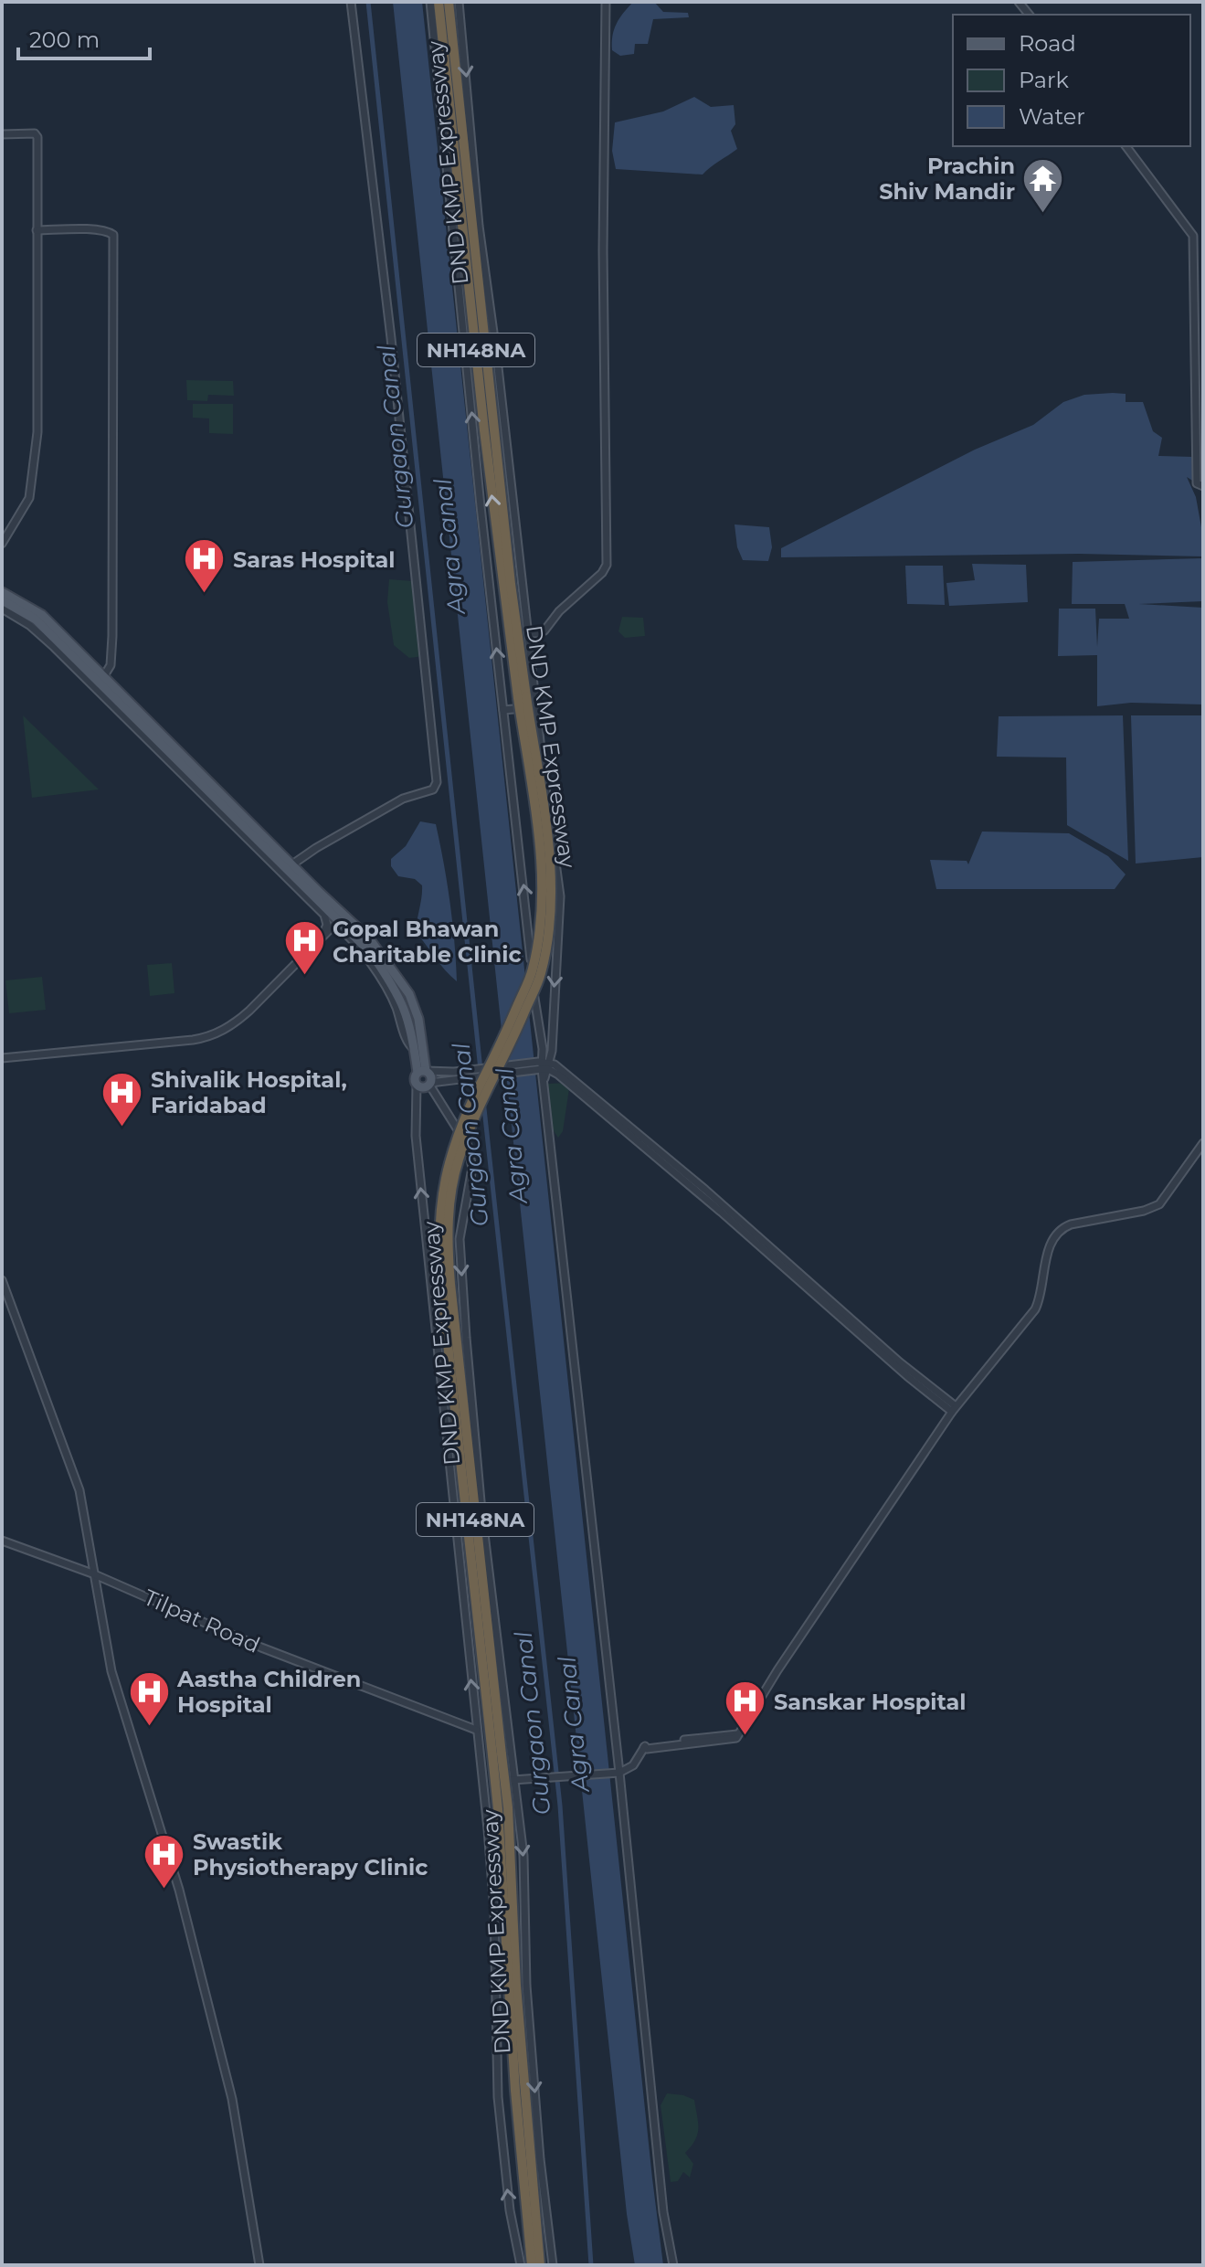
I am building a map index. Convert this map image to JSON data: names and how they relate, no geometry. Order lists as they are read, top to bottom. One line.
{"streets":{"highway":["DND KMP Expressway","NH148NA"],"street":["Tilpat Road"]},"water":["Gurgaon Canal","Agra Canal"],"places":{"temple":["Prachin Shiv Mandir"],"hospital":["Saras Hospital","Gopal Bhawan Charitable Clinic","Shivalik Hospital, Faridabad","Aastha Children Hospital","Sanskar Hospital","Swastik Physiotherapy Clinic"]},"legend":["Road","Park","Water"],"scale_bar":"200 m"}
